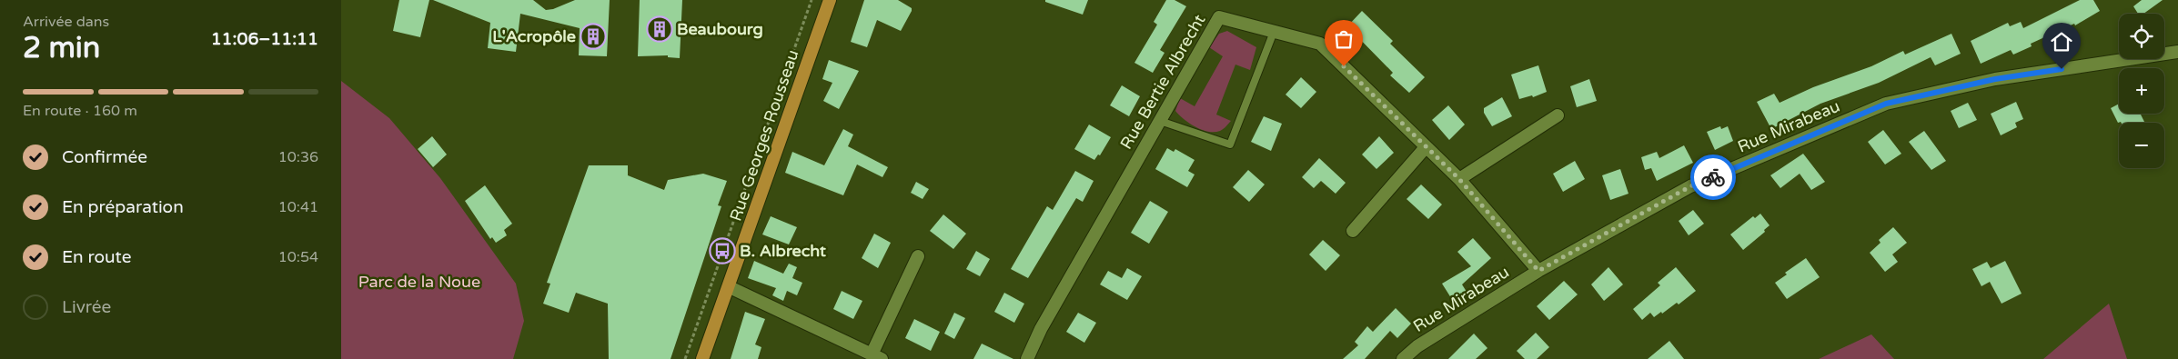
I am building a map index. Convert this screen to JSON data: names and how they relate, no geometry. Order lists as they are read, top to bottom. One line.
{"streets":{"main road":["Rue Georges Rousseau"],"street":["Rue Bertie Albrecht","Rue Mirabeau"]},"crossings":[["Rue Bertie Albrecht","Rue Mirabeau"]],"parks":["Parc de la Noue"],"places":{"building":["Beaubourg","L'Acropôle"],"bus stop":["B. Albrecht"]},"page":{"heading":["2 min","Arrivée dans","11:06–11:11"],"map_buttons":["+","−"],"bar":"En route · 160 m","list":[["Confirmée","10:36"],["En préparation","10:41"],["En route","10:54"],"Livrée"]}}
